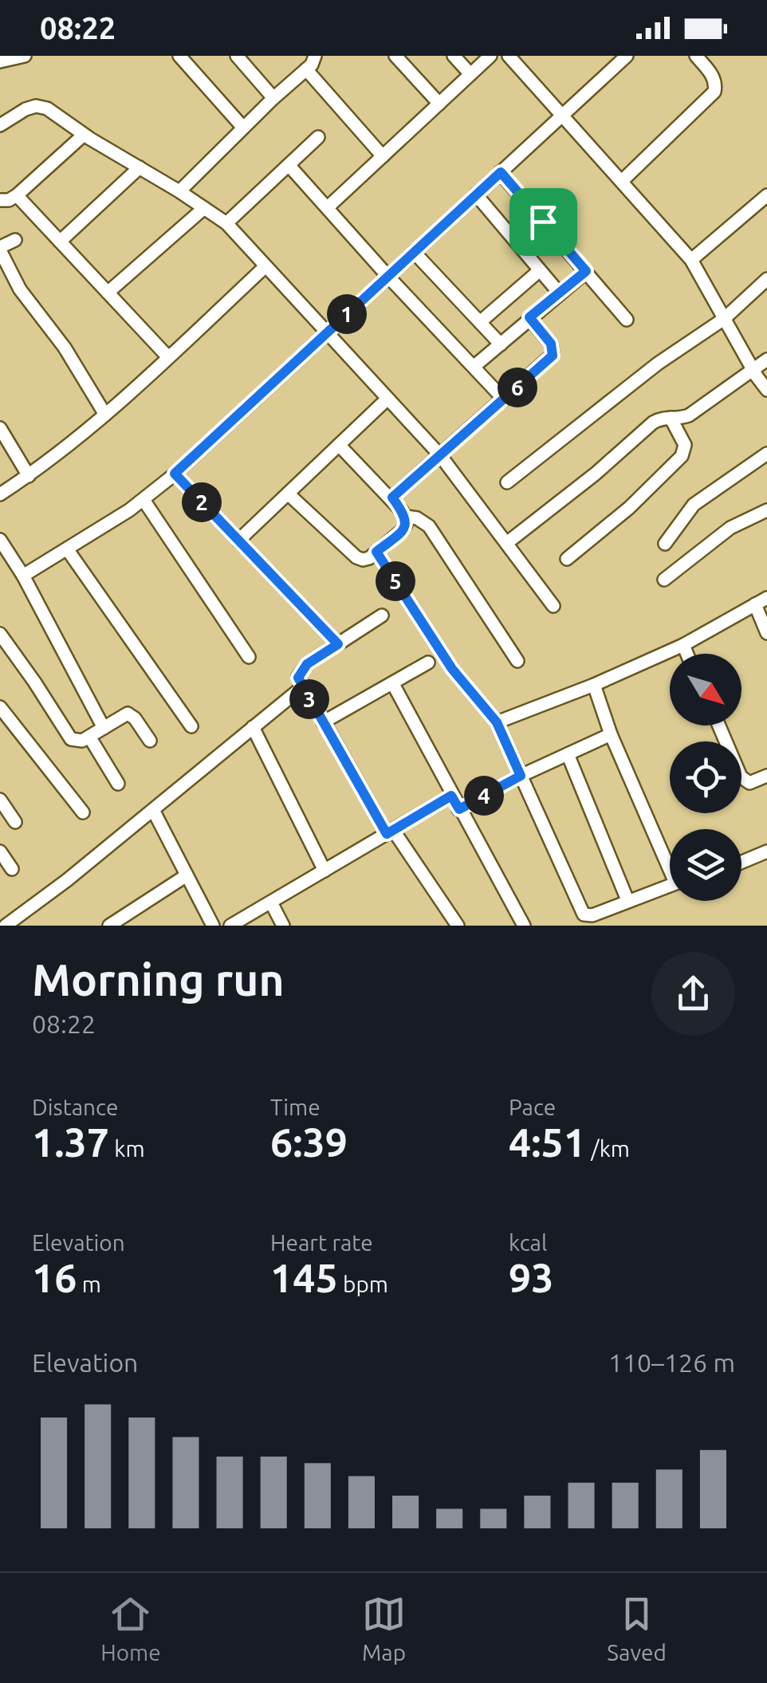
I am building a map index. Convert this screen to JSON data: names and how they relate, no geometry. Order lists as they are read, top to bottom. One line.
{"north":"bottom right","page":{"status":"08:22","pins":["1","6","2","5","3","4"],"heading":["Morning run","08:22"],"stats":[["Distance","1.37 km"],["Time","6:39"],["Pace","4:51 /km"],["Elevation","16 m"],["Heart rate","145 bpm"],["kcal","93"]],"chart":["Elevation","110–126 m"],"tabs":["Home","Map","Saved"]}}
